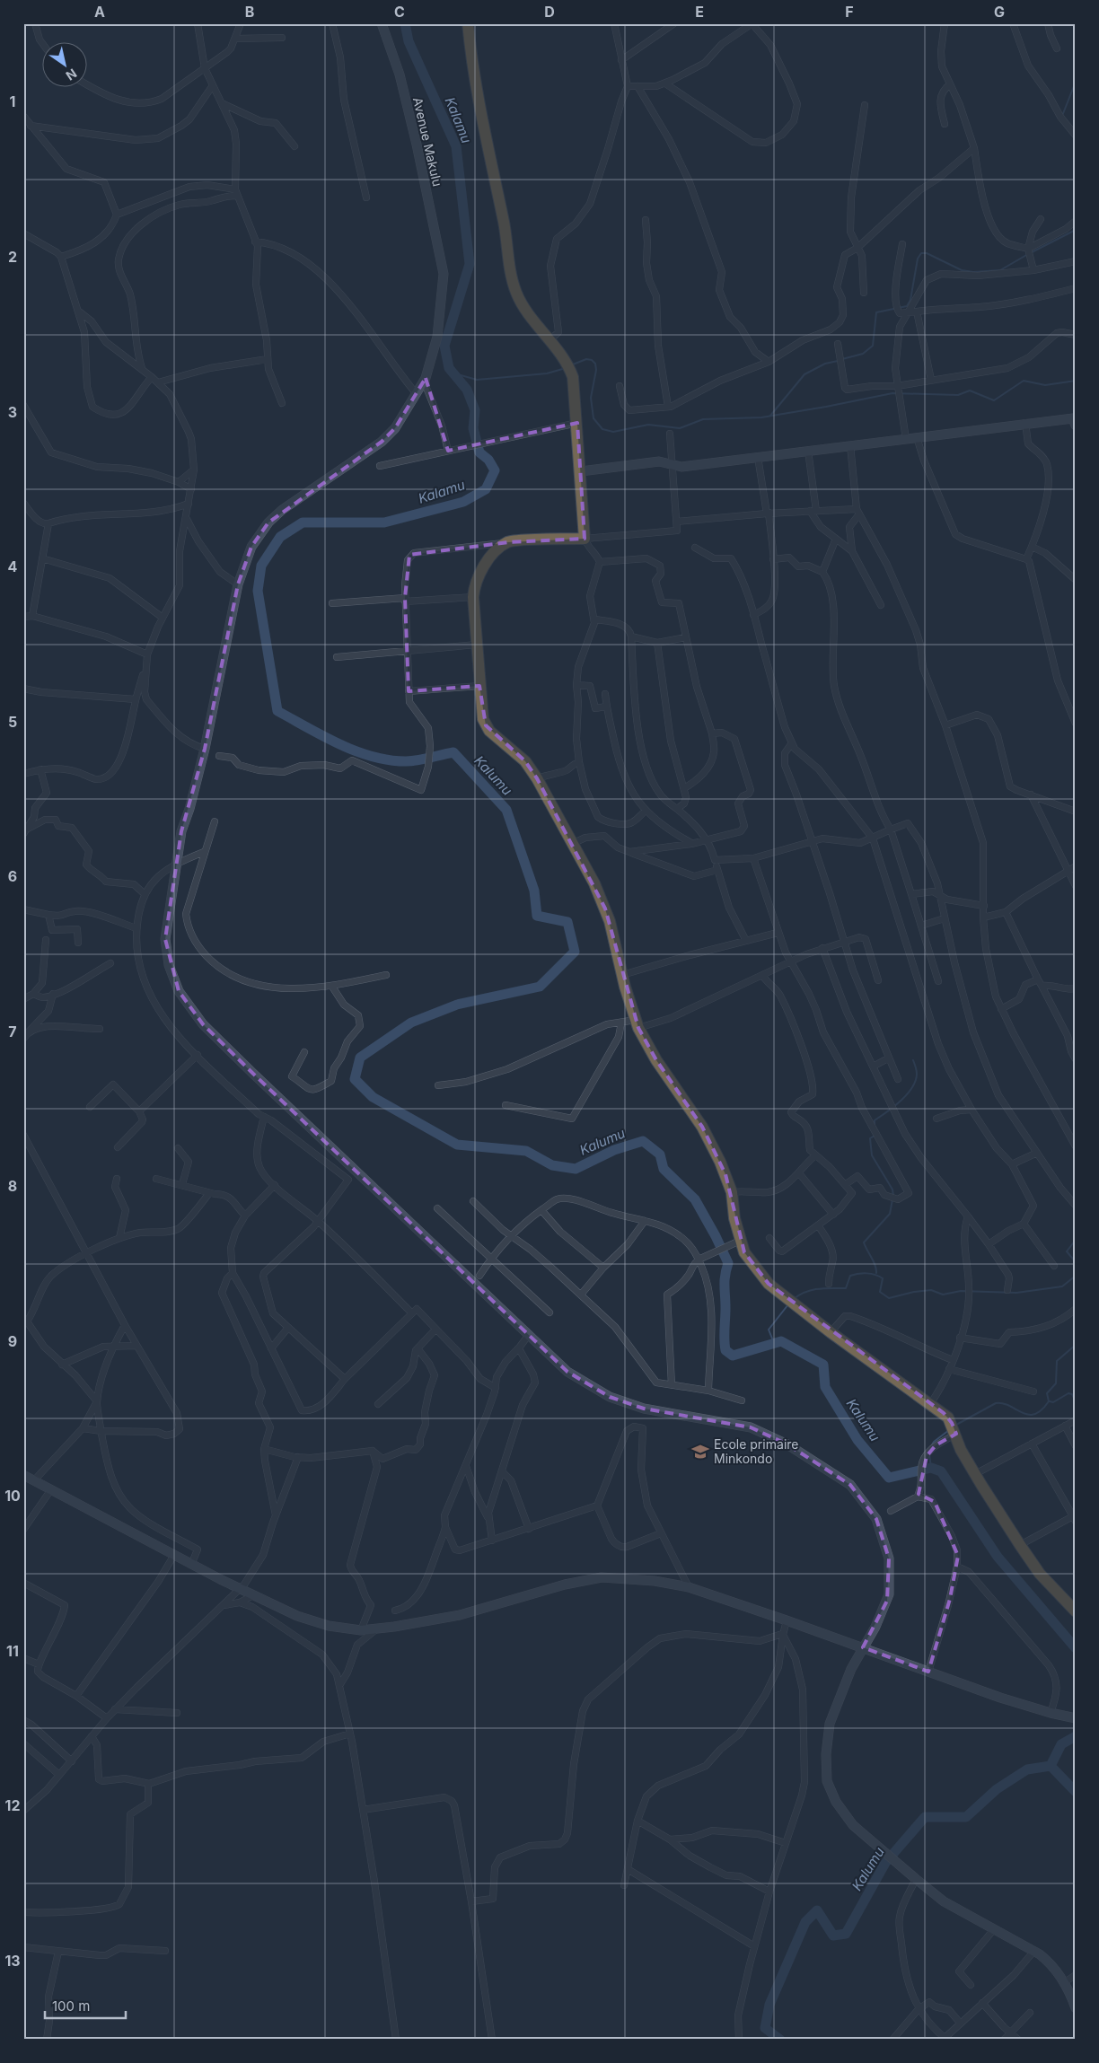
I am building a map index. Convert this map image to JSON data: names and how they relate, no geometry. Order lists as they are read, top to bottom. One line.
{"streets":{"main road":["Avenue Makulu"]},"water":["Kalamu","Kalumu"],"places":{"school or university":["Ecole primaire Minkondo"]},"scale_bar":"100 m","north":"bottom right","grid":{"columns":["A","B","C","D","E","F","G"],"rows":["1","2","3","4","5","6","7","8","9","10","11","12","13"]}}
